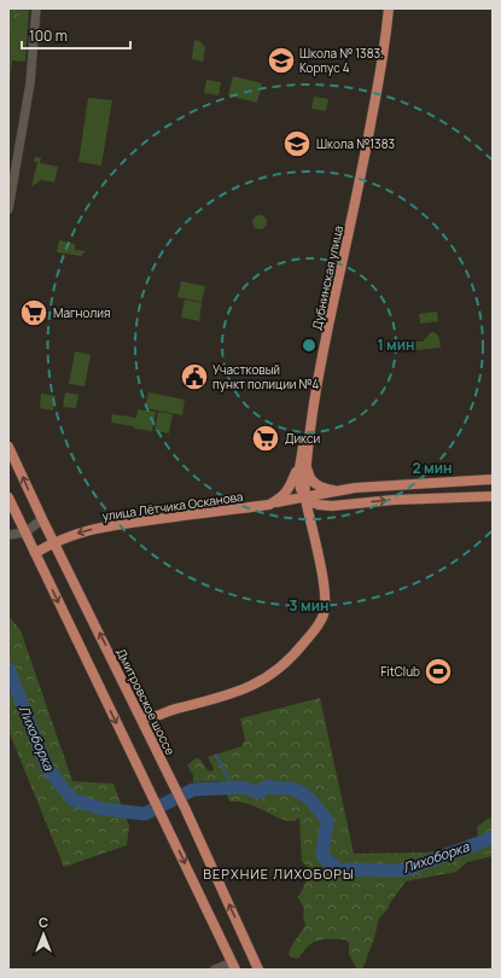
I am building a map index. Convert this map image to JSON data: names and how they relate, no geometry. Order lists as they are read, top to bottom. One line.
{"streets":{"main road":["Дубнинская улица","улица Лётчика Осканова","Дмитровское шоссе"]},"crossings":[["Дубнинская улица","улица Лётчика Осканова"],["улица Лётчика Осканова","Дмитровское шоссе"]],"one_way":["улица Лётчика Осканова"],"districts":["ВЕРХНИЕ ЛИХОБОРЫ"],"water":["Лихоборка"],"places":{"school or university":["Школа № 1383. Корпус 4","Школа №1383"],"supermarket":["Магнолия","Дикси"],"public building":["Участковый пункт полиции №4"],"sports":["FitClub"]},"scale_bar":"100 m","north":"top","rings":["1 мин","2 мин","3 мин"]}
